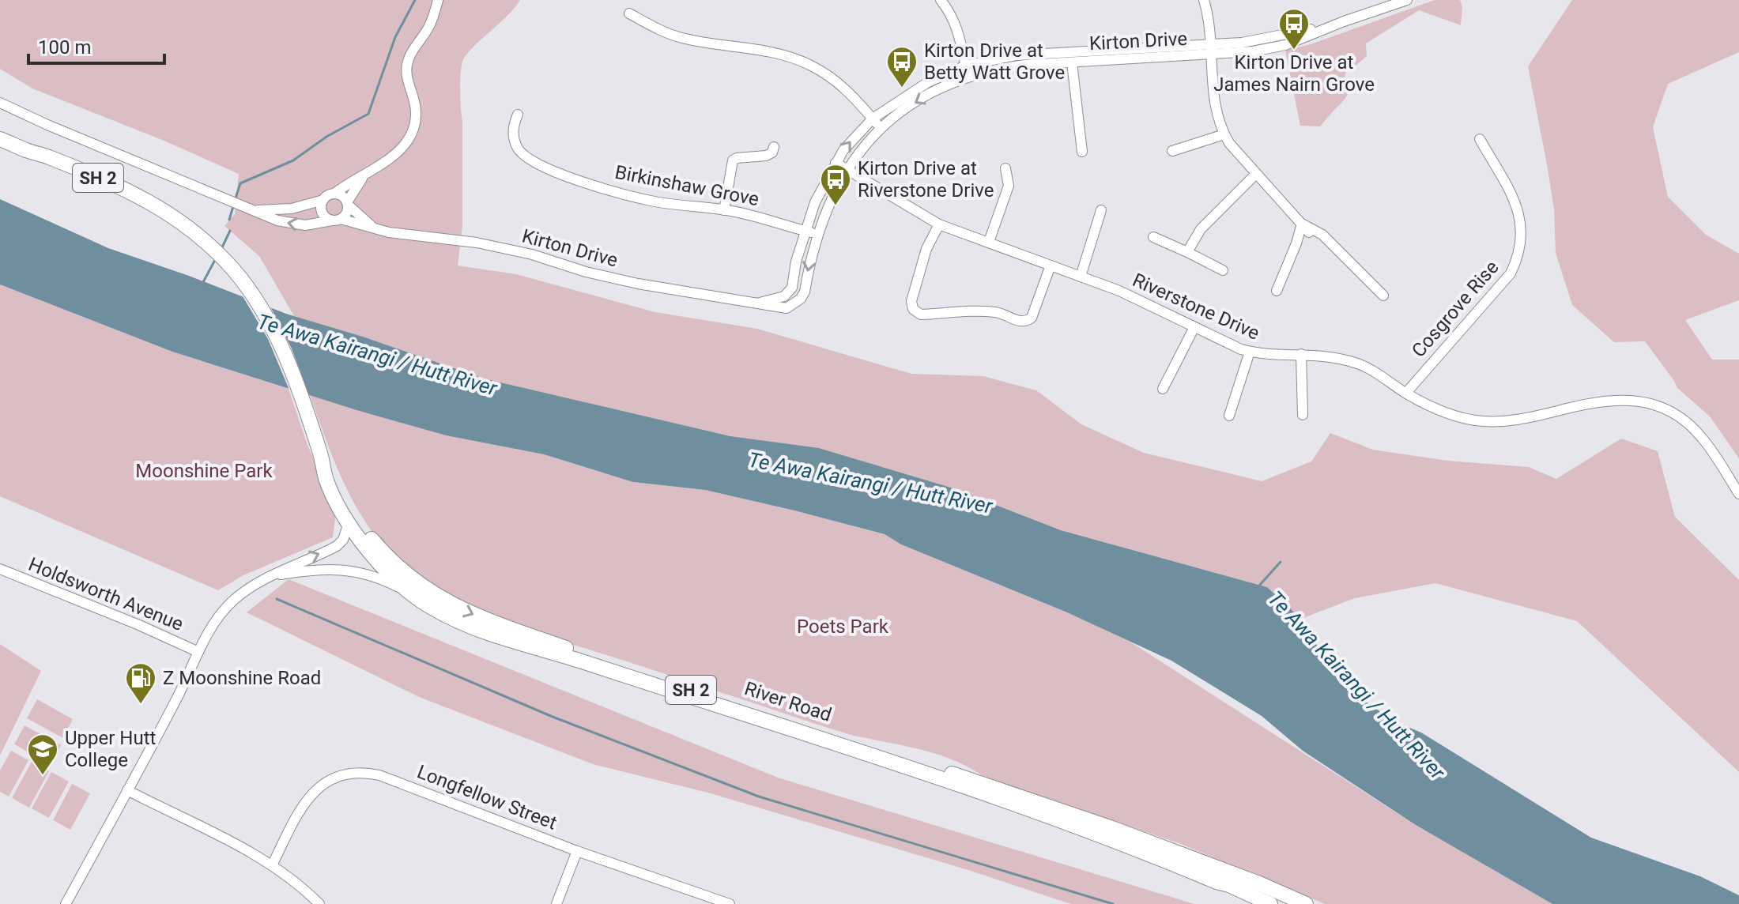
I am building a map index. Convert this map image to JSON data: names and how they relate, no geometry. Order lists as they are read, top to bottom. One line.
{"streets":{"highway":["SH 2","River Road"],"street":["Kirton Drive","Birkinshaw Grove","Riverstone Drive","Cosgrove Rise","Holdsworth Avenue","Longfellow Street"]},"crossings":[["Kirton Drive","Birkinshaw Grove"],["Kirton Drive","Riverstone Drive"],["Riverstone Drive","Cosgrove Rise"]],"water":["Te Awa Kairangi / Hutt River"],"parks":["Moonshine Park","Poets Park"],"places":{"bus stop":["Kirton Drive at James Nairn Grove","Kirton Drive at Betty Watt Grove","Kirton Drive at Riverstone Drive"],"fuel station":["Z Moonshine Road"],"school or university":["Upper Hutt College"]},"scale_bar":"100 m"}
